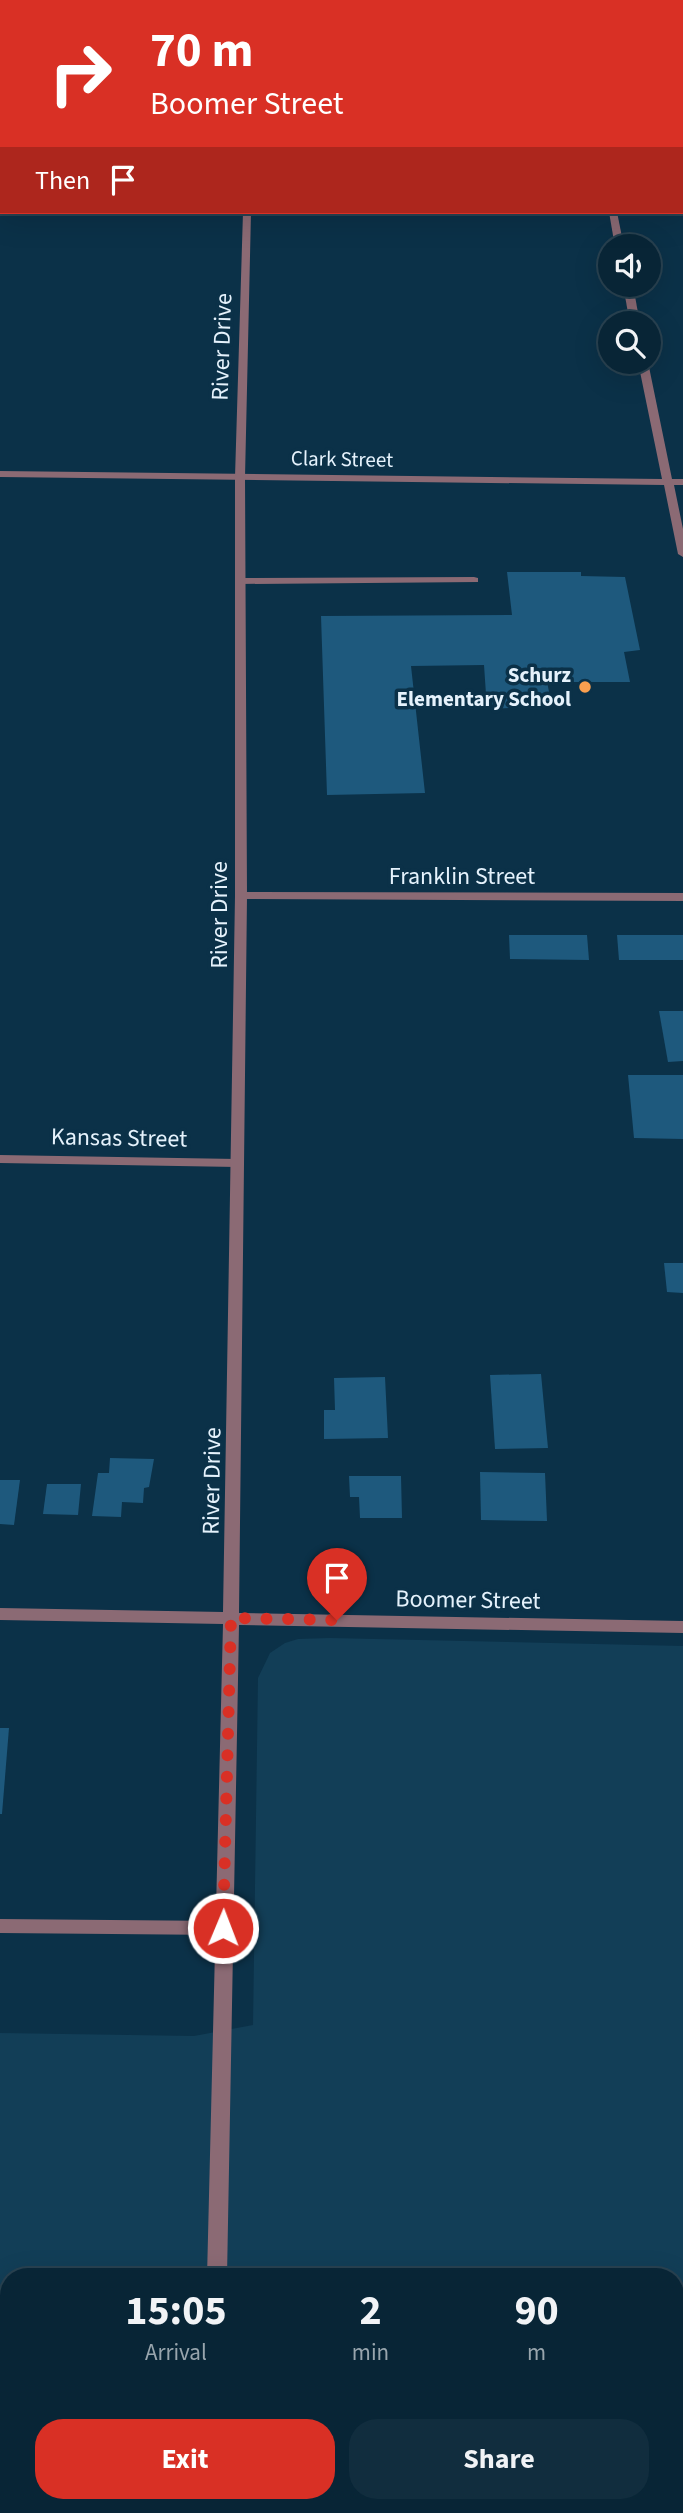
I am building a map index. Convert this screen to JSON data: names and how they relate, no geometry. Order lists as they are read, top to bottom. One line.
{"streets":{"street":["River Drive","Clark Street","Franklin Street","Kansas Street","Boomer Street"]},"crossings":[["River Drive","Clark Street"],["River Drive","Franklin Street"],["River Drive","Kansas Street"],["River Drive","Boomer Street"]],"places":["Schurz Elementary School"],"page":{"turn":["70 m","Boomer Street"],"then":"Then","eta":["15:05","Arrival","2","min","90","m"],"buttons":["Exit","Share"]}}
